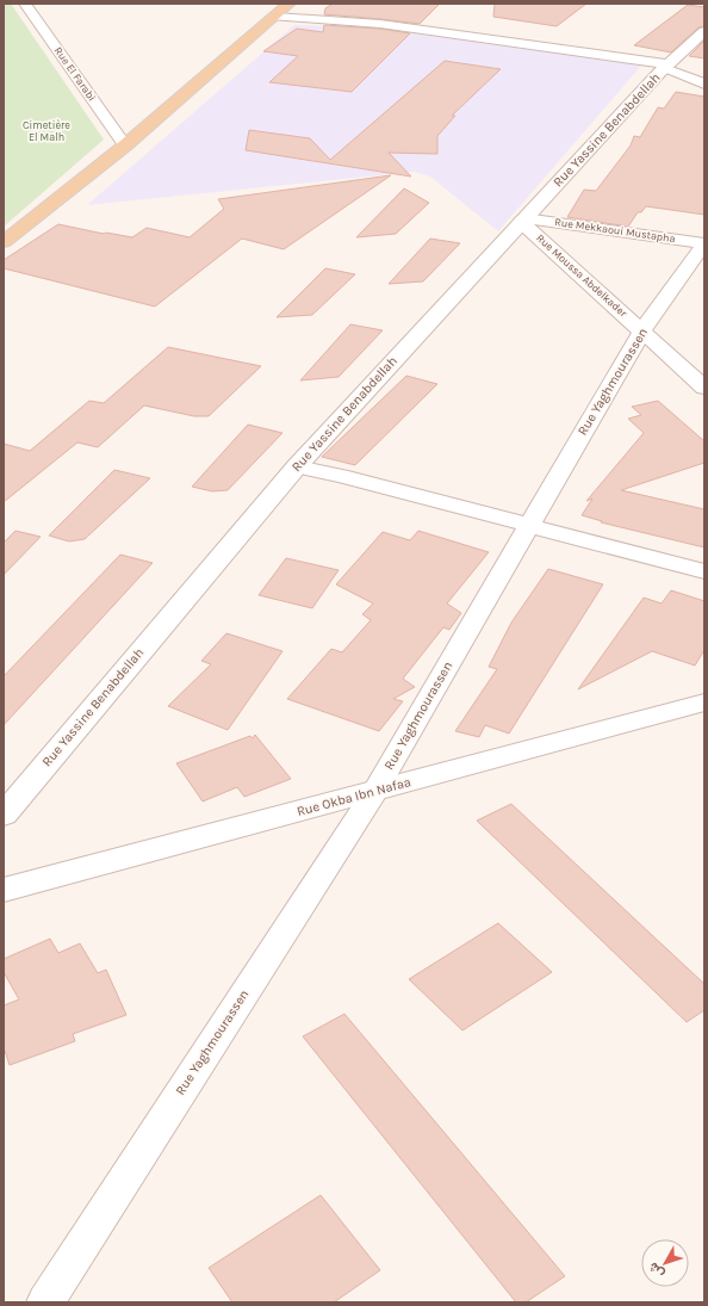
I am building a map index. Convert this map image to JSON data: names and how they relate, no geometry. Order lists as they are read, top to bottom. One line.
{"streets":{"street":["Rue El Farabi","Rue Yassine Benabdellah","Rue Mekkaoui Mustapha","Rue Moussa Abdelkader","Rue Yaghmourassen","Rue Okba Ibn Nafaa"]},"crossings":[["Rue Yassine Benabdellah","Rue Mekkaoui Mustapha"],["Rue Yassine Benabdellah","Rue Moussa Abdelkader"],["Rue Mekkaoui Mustapha","Rue Moussa Abdelkader"],["Rue Mekkaoui Mustapha","Rue Yaghmourassen"],["Rue Moussa Abdelkader","Rue Yaghmourassen"],["Rue Yaghmourassen","Rue Okba Ibn Nafaa"]],"parks":["Cimetière El Malh"],"north":"bottom left"}
